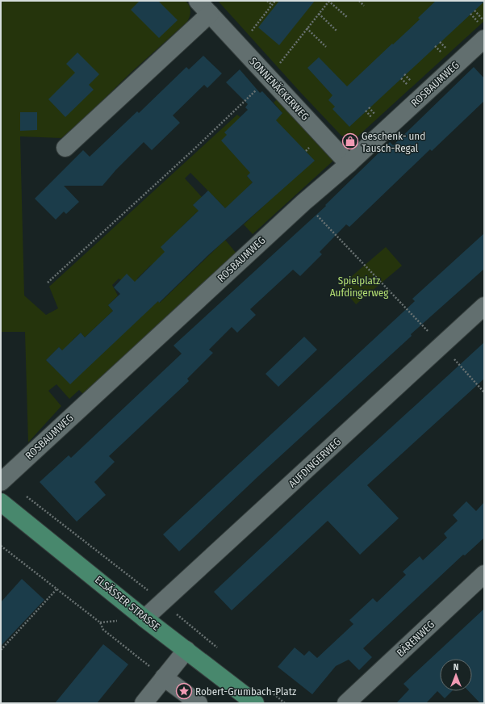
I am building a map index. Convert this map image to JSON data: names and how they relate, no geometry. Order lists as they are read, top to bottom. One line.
{"streets":{"main road":["ELSÄSSER STRASSE"],"street":["ROSBAUMWEG","SONNENÄCKERWEG","AUFDINGERWEG","BÄRENWEG"]},"crossings":[["ROSBAUMWEG","SONNENÄCKERWEG"],["AUFDINGERWEG","ELSÄSSER STRASSE"]],"parks":["Spielplatz Aufdingerweg"],"places":{"shop":["Geschenk- und Tausch-Regal"],"place":["Robert-Grumbach-Platz"]},"north":"top"}
